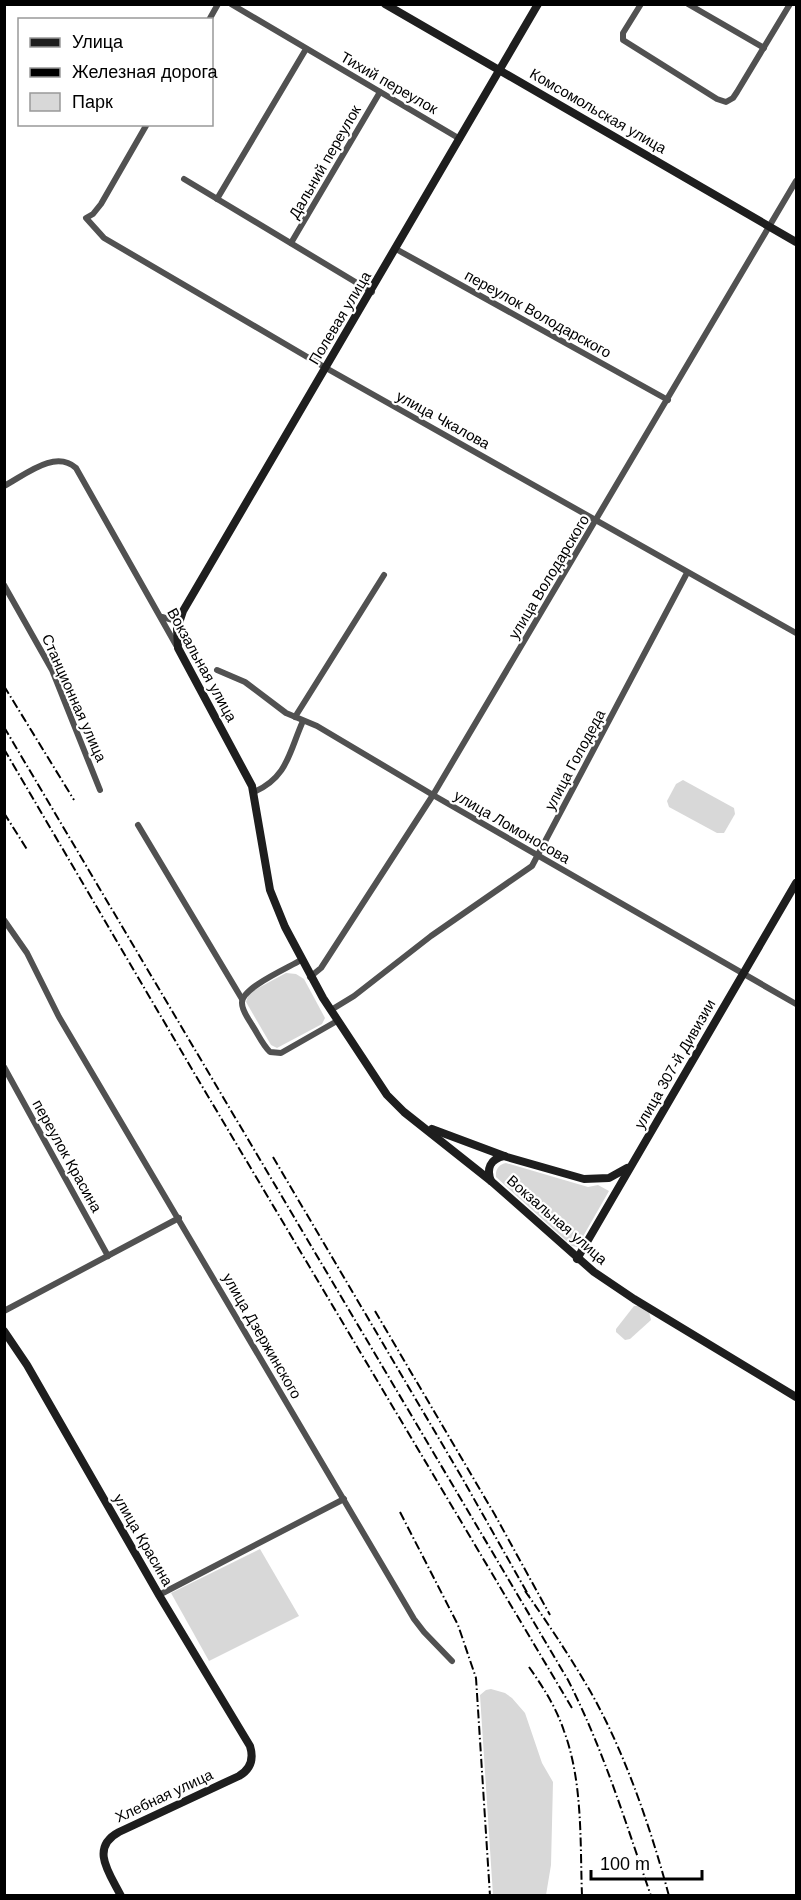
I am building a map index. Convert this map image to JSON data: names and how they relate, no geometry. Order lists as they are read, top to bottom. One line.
{"streets":{"street":["Тихий переулок","Комсомольская улица","Дальний переулок","переулок Володарского","Полевая улица","улица Чкалова","улица Володарского","Вокзальная улица","Станционная улица","улица Голодеда","улица Ломоносова","улица 307-й Дивизии","переулок Красина","улица Дзержинского","улица Красина","Хлебная улица"]},"crossings":[["Тихий переулок","Дальний переулок"],["Тихий переулок","Полевая улица"],["Комсомольская улица","Полевая улица"],["Комсомольская улица","улица Володарского"],["переулок Володарского","Полевая улица"],["переулок Володарского","улица Володарского"],["Полевая улица","улица Чкалова"],["Полевая улица","Вокзальная улица"],["улица Чкалова","улица Володарского"],["улица Чкалова","улица Голодеда"],["улица Володарского","Вокзальная улица"],["улица Володарского","улица Ломоносова"],["Вокзальная улица","улица Голодеда"],["Вокзальная улица","улица 307-й Дивизии"],["улица Голодеда","улица Ломоносова"],["улица Ломоносова","улица 307-й Дивизии"],["улица Красина","Хлебная улица"]],"legend":["Улица","Железная дорога","Парк"],"scale_bar":"100 m"}
